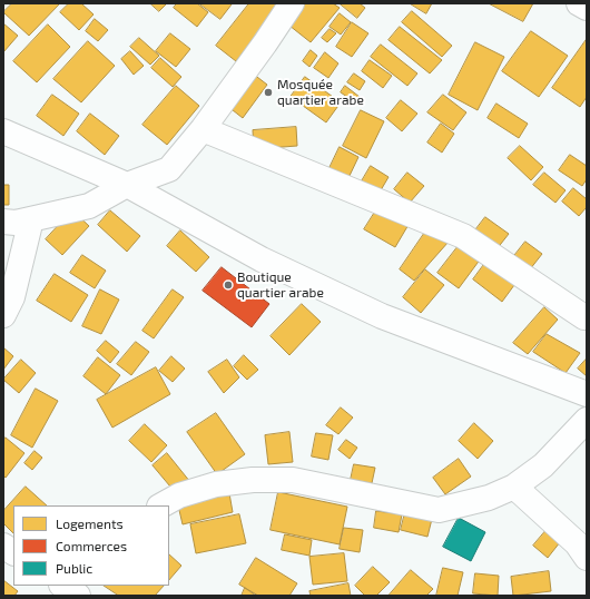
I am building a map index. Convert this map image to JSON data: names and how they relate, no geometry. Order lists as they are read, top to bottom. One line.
{"places":["Mosquée quartier arabe","Boutique quartier arabe"],"legend":["Logements","Commerces","Public"]}
